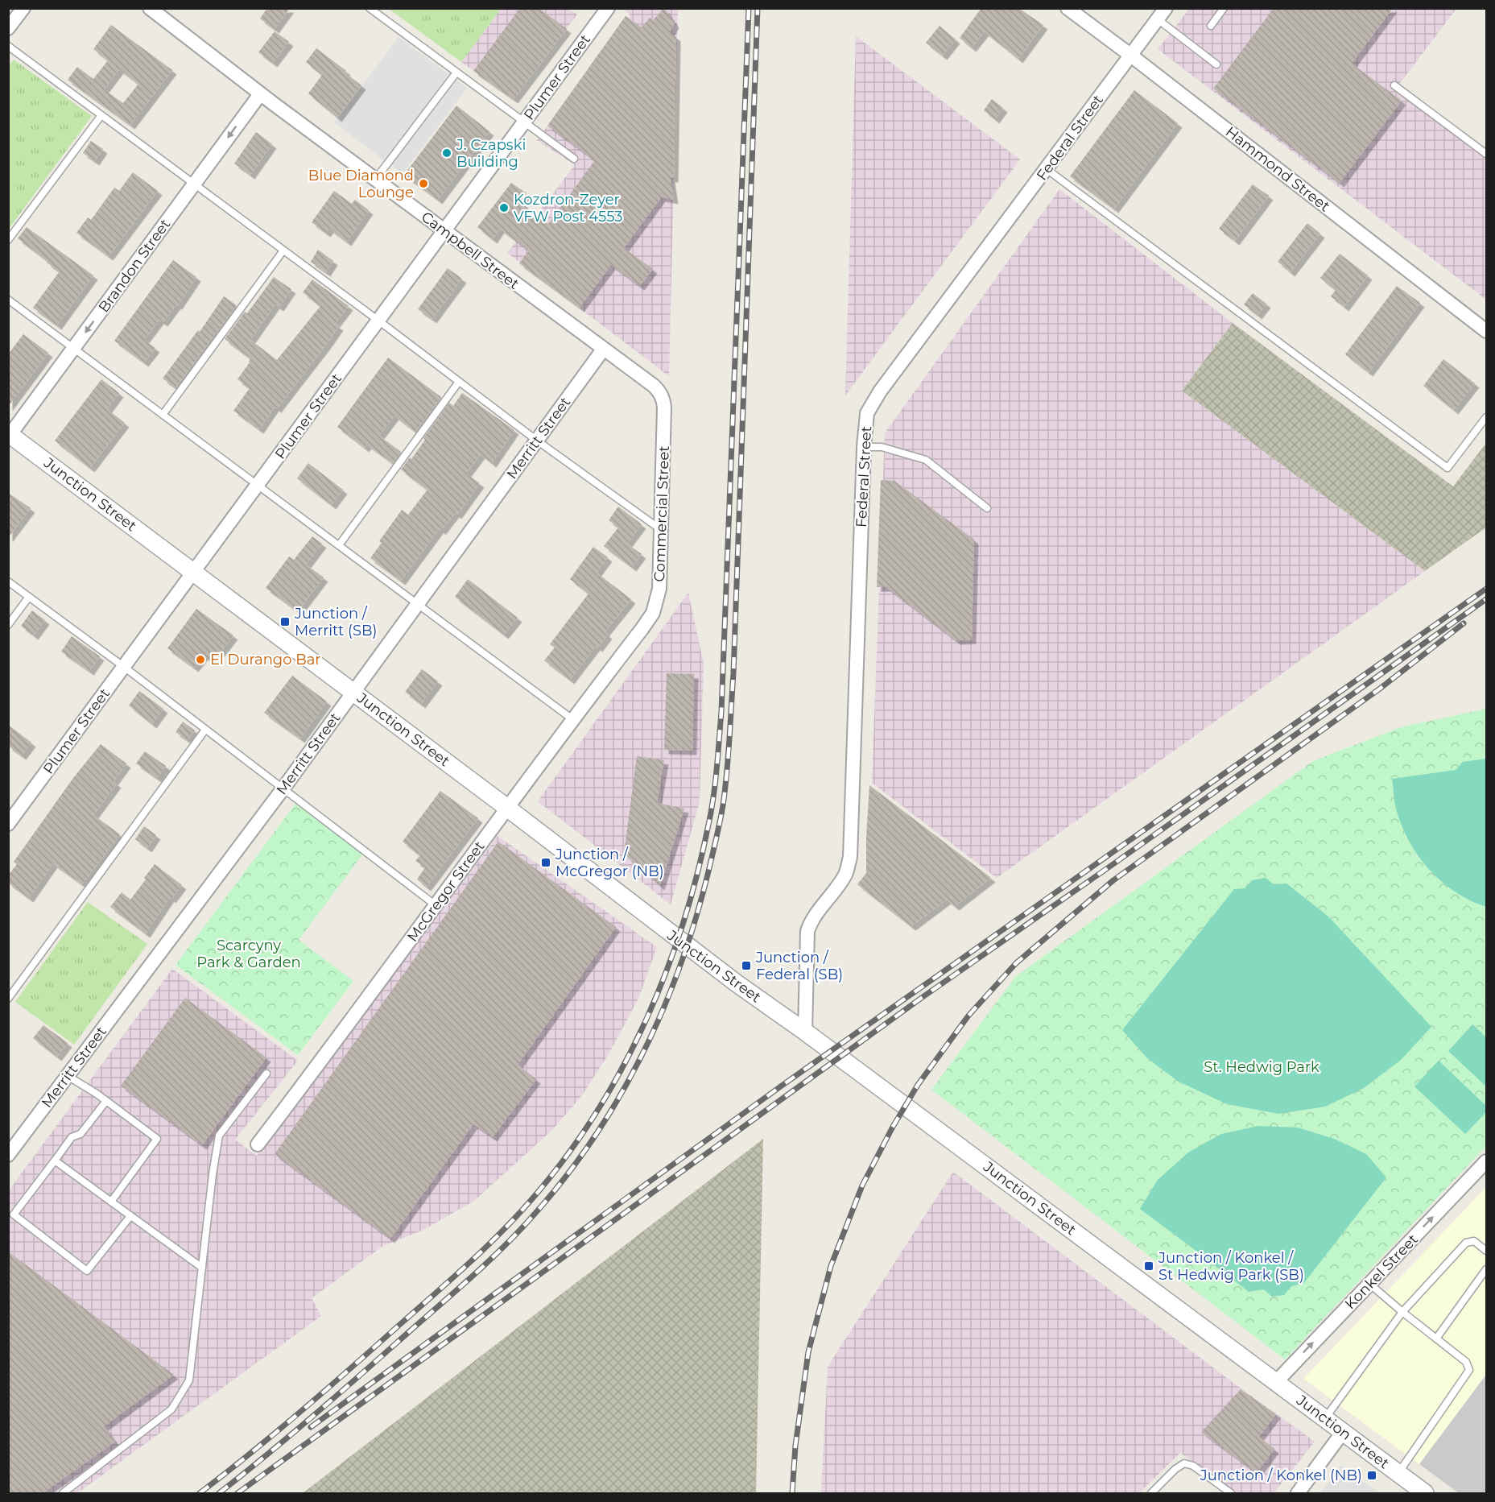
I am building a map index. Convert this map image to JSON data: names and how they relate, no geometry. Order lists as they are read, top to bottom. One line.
{"streets":{"street":["Plumer Street","Federal Street","Hammond Street","Campbell Street","Brandon Street","Merritt Street","Junction Street","Commercial Street","McGregor Street","Konkel Street"]},"crossings":[["Plumer Street","Campbell Street"],["Plumer Street","Junction Street"],["Federal Street","Hammond Street"],["Federal Street","Junction Street"],["Campbell Street","Brandon Street"],["Campbell Street","Merritt Street"],["Campbell Street","Commercial Street"],["Brandon Street","Junction Street"],["Merritt Street","Junction Street"],["Junction Street","McGregor Street"],["Junction Street","Konkel Street"],["Commercial Street","McGregor Street"]],"one_way":["Brandon Street","Konkel Street"],"parks":["Scarcyny Park & Garden","St. Hedwig Park"],"places":{"other":["J. Czapski Building","Blue Diamond Lounge","Kozdron-Zeyer VFW Post 4553","El Durango Bar"],"transit":["Junction / Merritt (SB)","Junction / McGregor (NB)","Junction / Federal (SB)","Junction / Konkel / St Hedwig Park (SB)","Junction / Konkel (NB)"]}}
